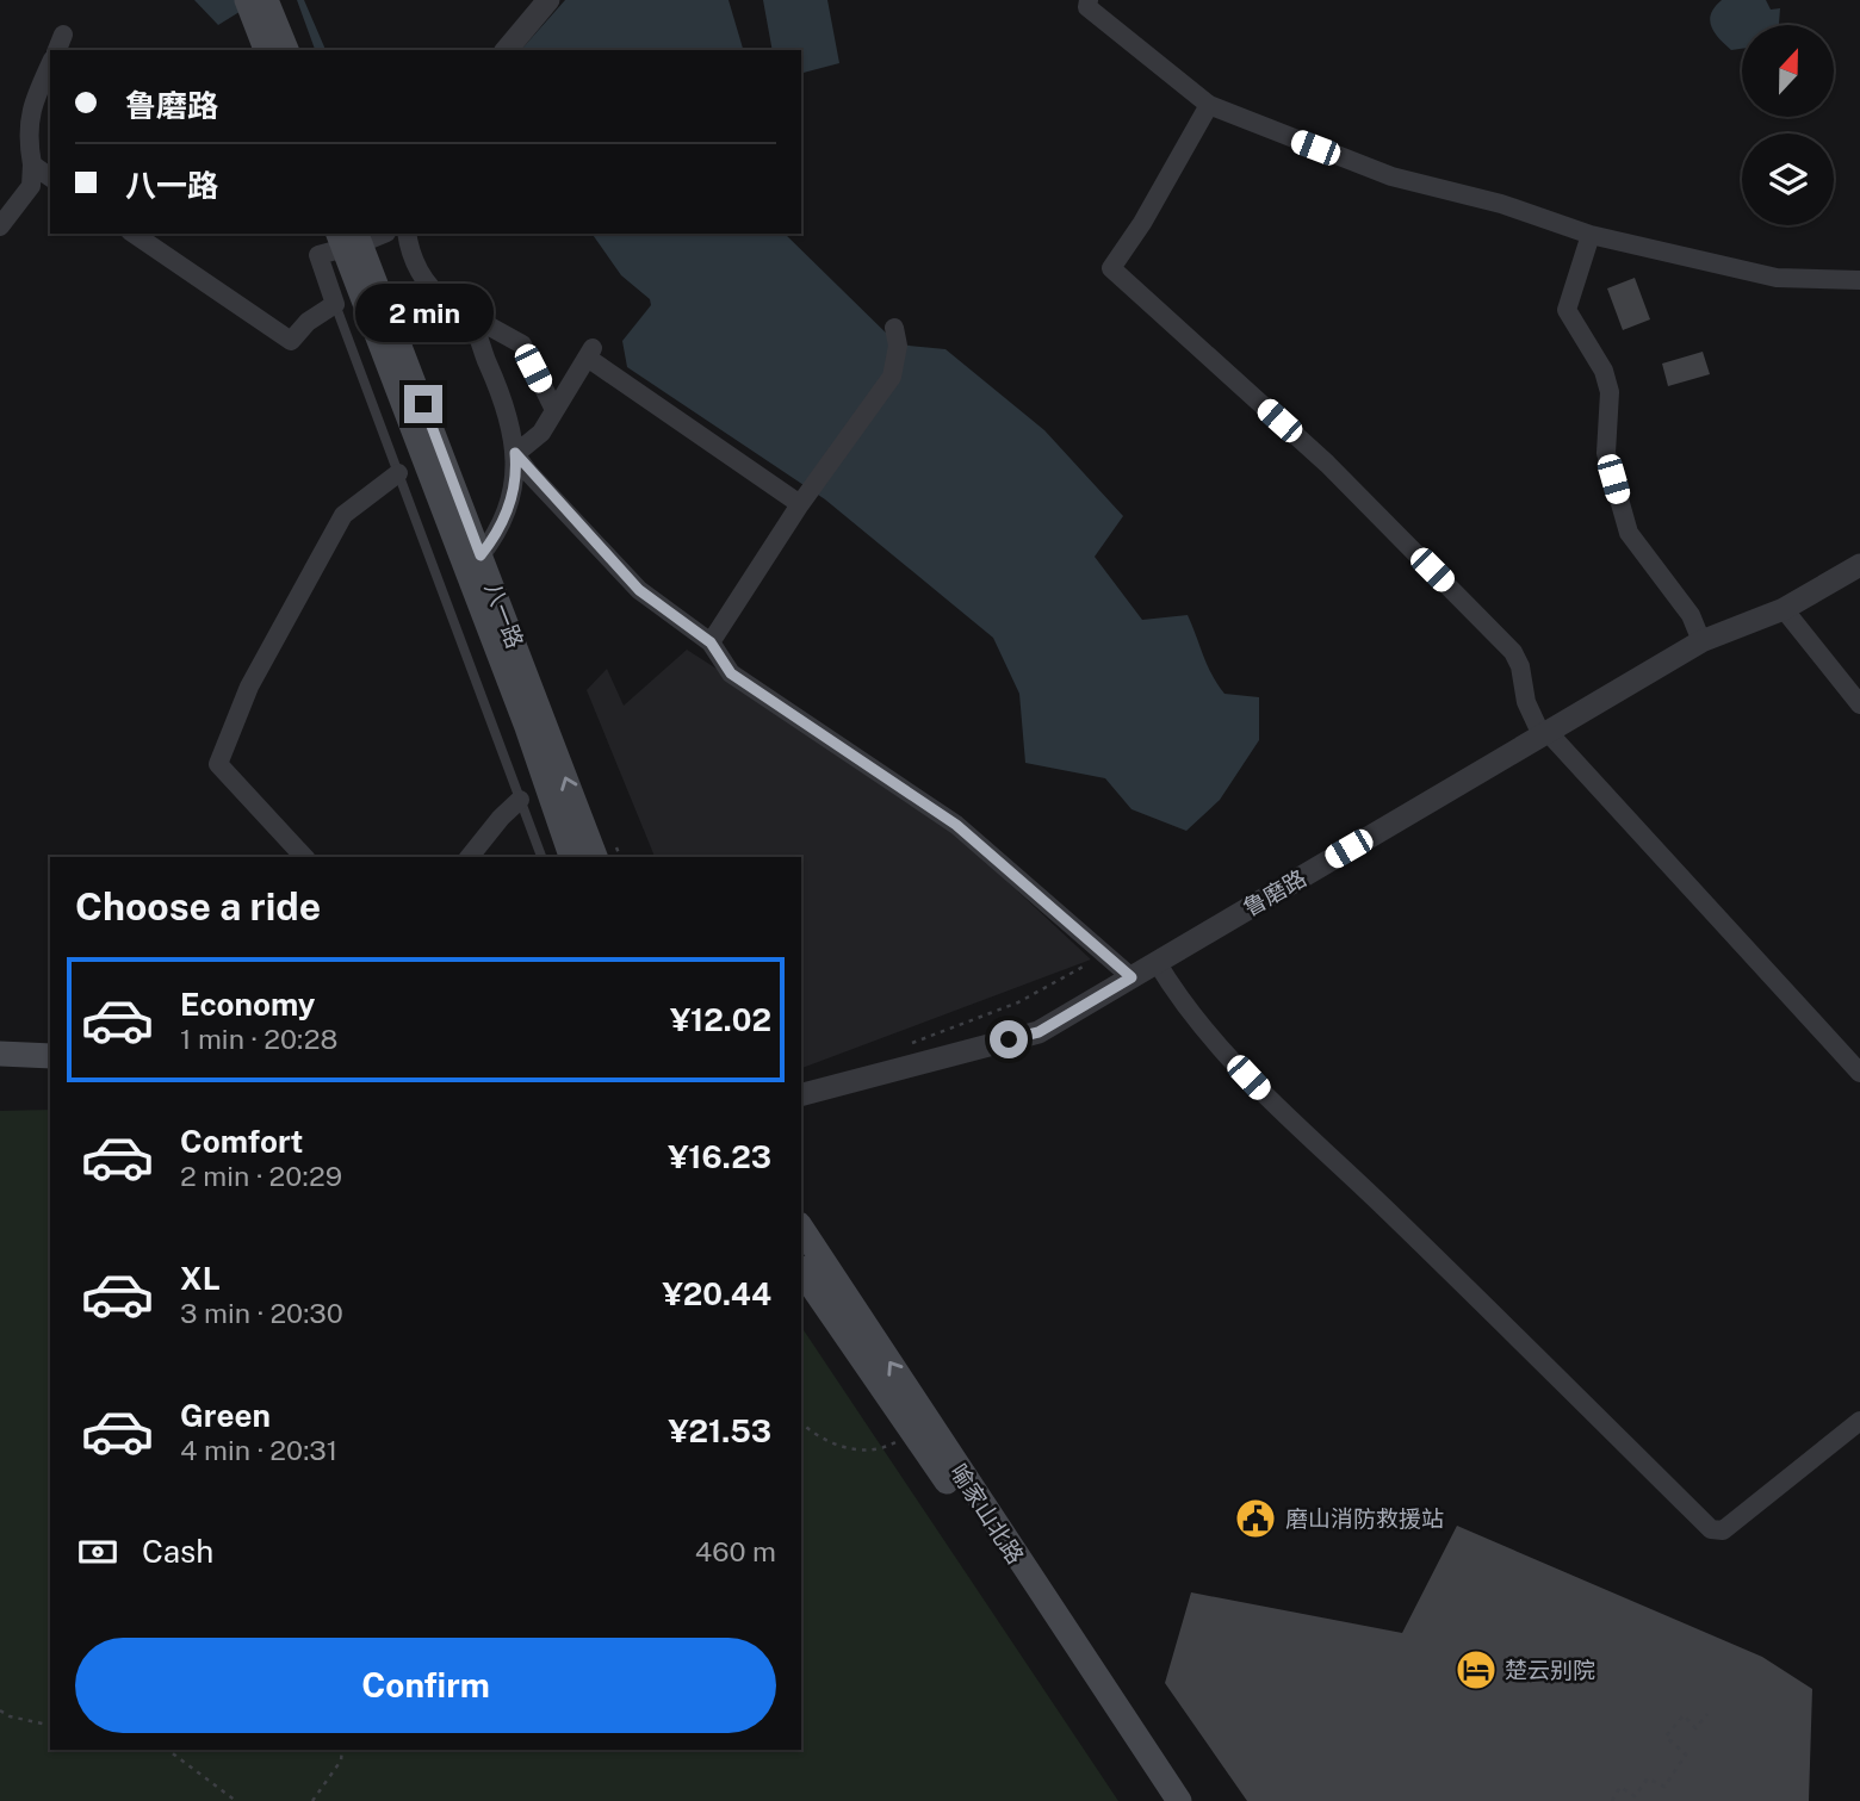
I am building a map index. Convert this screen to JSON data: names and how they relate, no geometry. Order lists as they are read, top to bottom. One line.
{"streets":{"main road":["八一路","喻家山北路"],"street":["鲁磨路"]},"places":{"public building":["磨山消防救援站"],"hotel":["楚云别院"]},"north":"top","page":{"banner":["鲁磨路","八一路"],"bubble":"2 min","heading":"Choose a ride","list":[{"name":"Economy","note":"1 min · 20:28","value":"¥12.02"},{"name":"Comfort","note":"2 min · 20:29","value":"¥16.23"},{"name":"XL","note":"3 min · 20:30","value":"¥20.44"},{"name":"Green","note":"4 min · 20:31","value":"¥21.53"}],"pay":["Cash","460 m"],"buttons":"Confirm"}}
